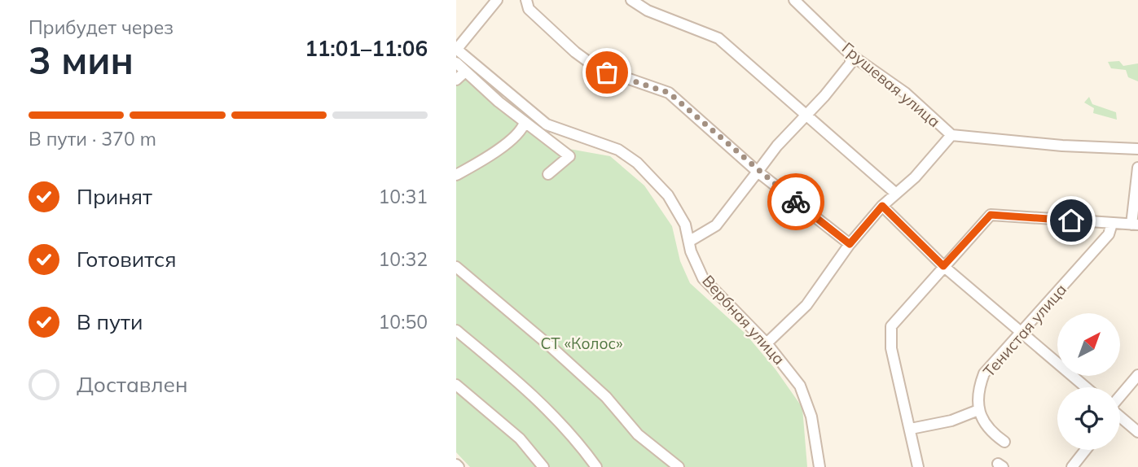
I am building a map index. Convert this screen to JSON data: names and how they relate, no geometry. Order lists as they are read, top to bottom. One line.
{"streets":{"street":["Грушевая улица","Вербная улица","Тенистая улица"]},"parks":["СТ «Колос»"],"north":"top right","page":{"heading":["3 мин","Прибудет через","11:01–11:06"],"bar":"В пути · 370 m","list":[["Принят","10:31"],["Готовится","10:32"],["В пути","10:50"],"Доставлен"]}}
